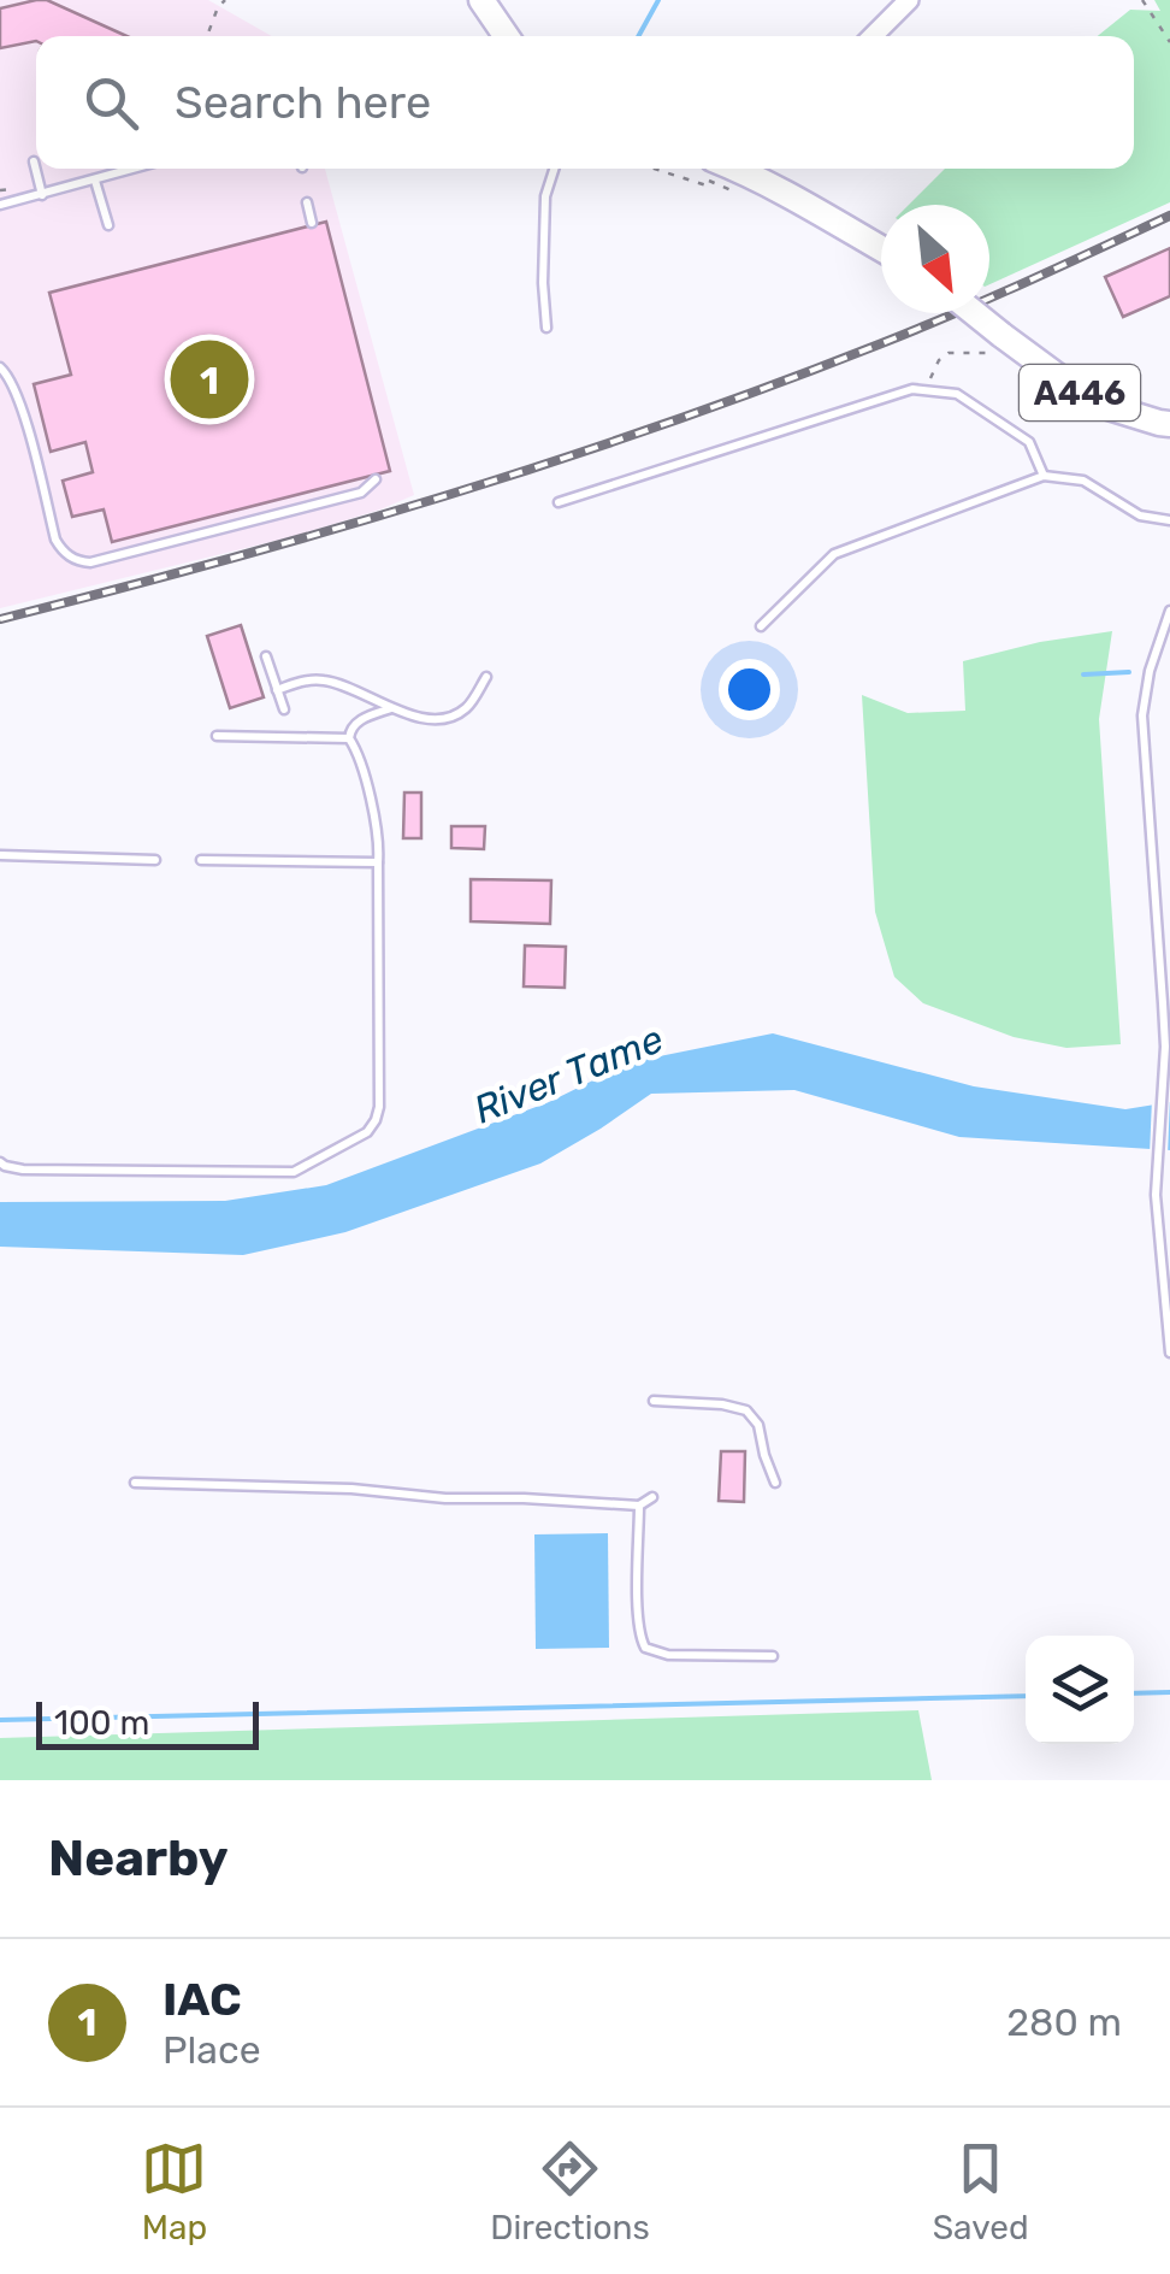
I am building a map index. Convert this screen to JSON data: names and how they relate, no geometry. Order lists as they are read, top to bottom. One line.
{"streets":{"highway":["A446"]},"water":["River Tame"],"scale_bar":"100 m","north":"bottom right","page":{"search":"Search here","pins":"1","scale":"100 m","heading":"Nearby","list":[{"mark":"1","name":"IAC","note":"Place","value":"280 m"}],"nav":["Map","Directions","Saved"]}}
